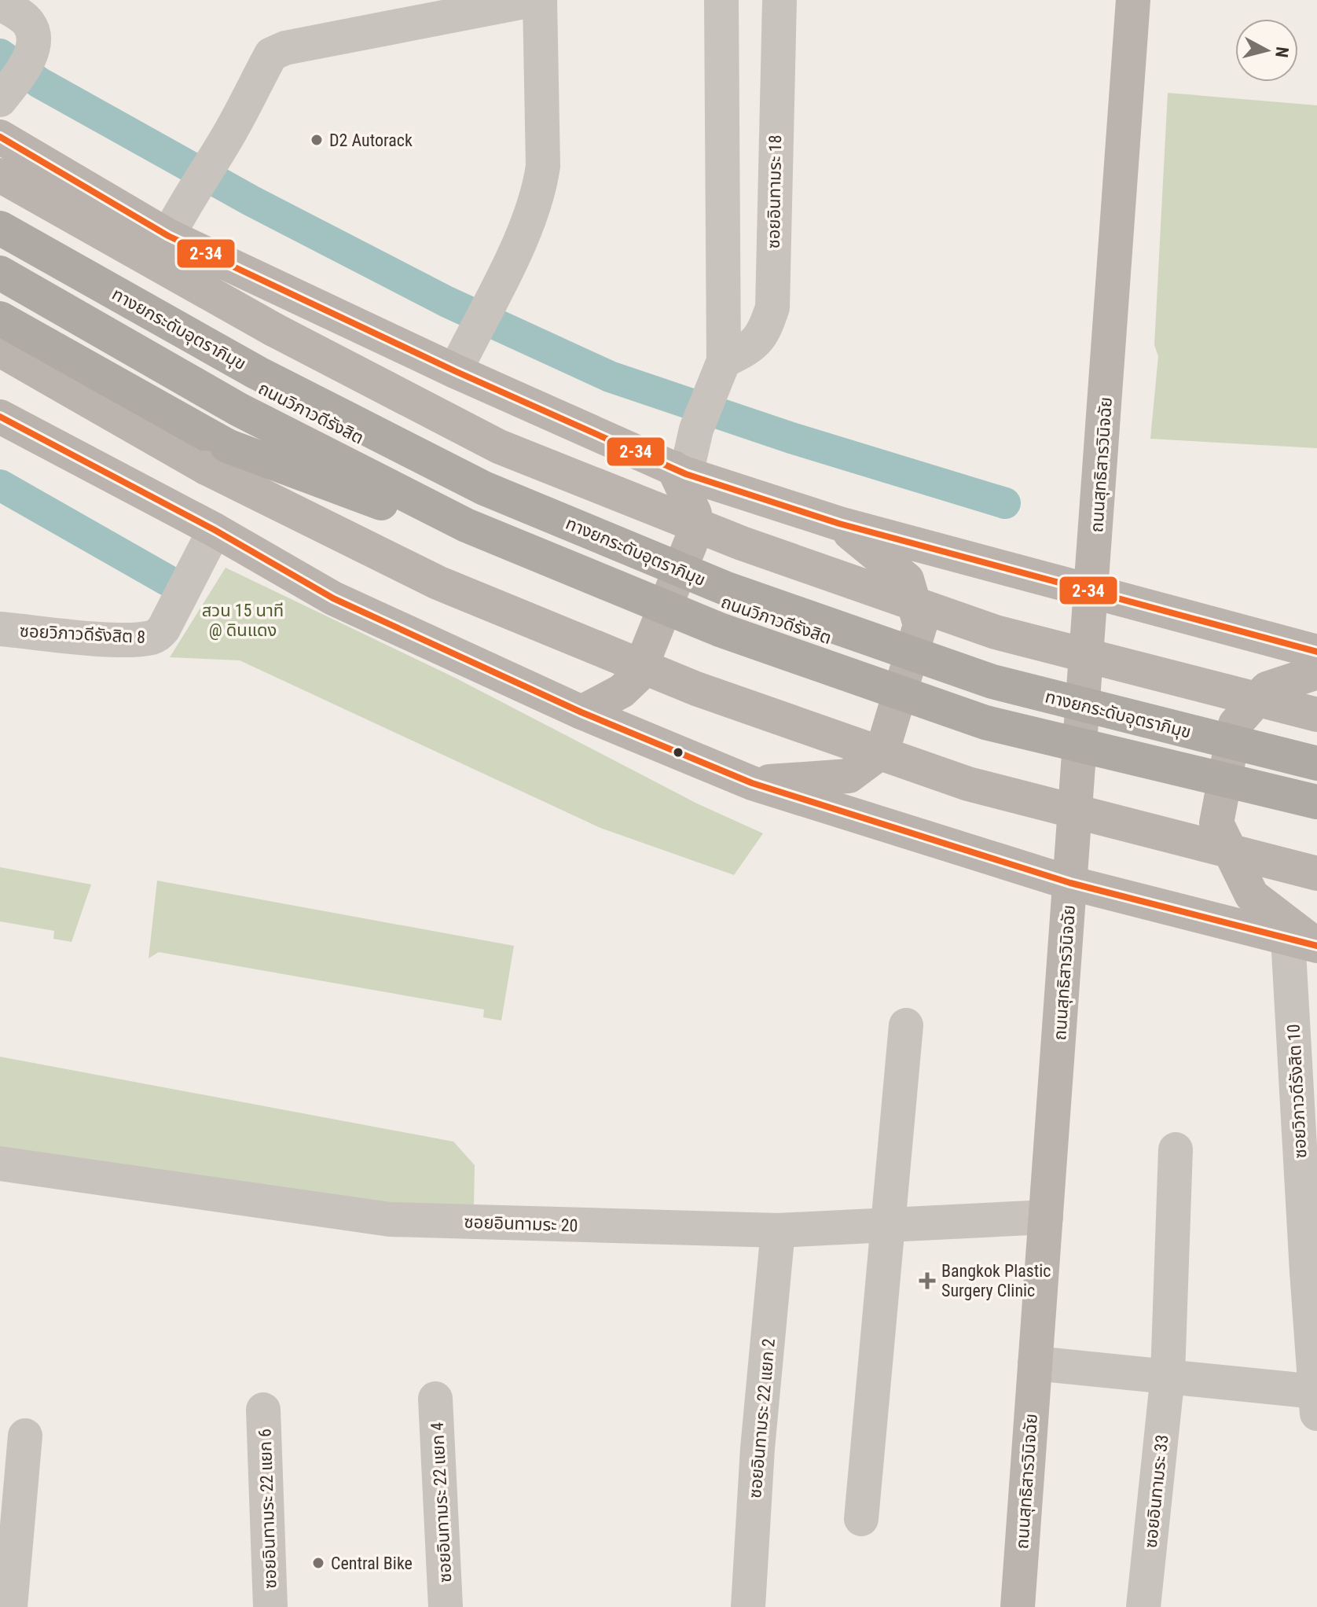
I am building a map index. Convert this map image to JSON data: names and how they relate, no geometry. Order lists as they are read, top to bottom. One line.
{"streets":{"highway":["ทางยกระดับอุตราภิมุข","ถนนวิภาวดีรังสิต"],"main road":["ถนนสุทธิสารวินิจฉัย"],"street":["ซอยอินทามระ 18","ซอยวิภาวดีรังสิต 8","ซอยวิภาวดีรังสิต 10","ซอยอินทามระ 20","ซอยอินทามระ 22 แยก 2","ซอยอินทามระ 33","ซอยอินทามระ 22 แยก 4","ซอยอินทามระ 22 แยก 6"]},"crossings":[["ถนนสุทธิสารวินิจฉัย","ซอยอินทามระ 20"],["ซอยอินทามระ 20","ซอยอินทามระ 22 แยก 2"]],"parks":["สวน 15 นาที @ ดินแดง"],"places":{"other":["D2 Autorack","Central Bike"],"health":["Bangkok Plastic Surgery Clinic"]},"lines":["transit line 2-34"],"north":"right"}
